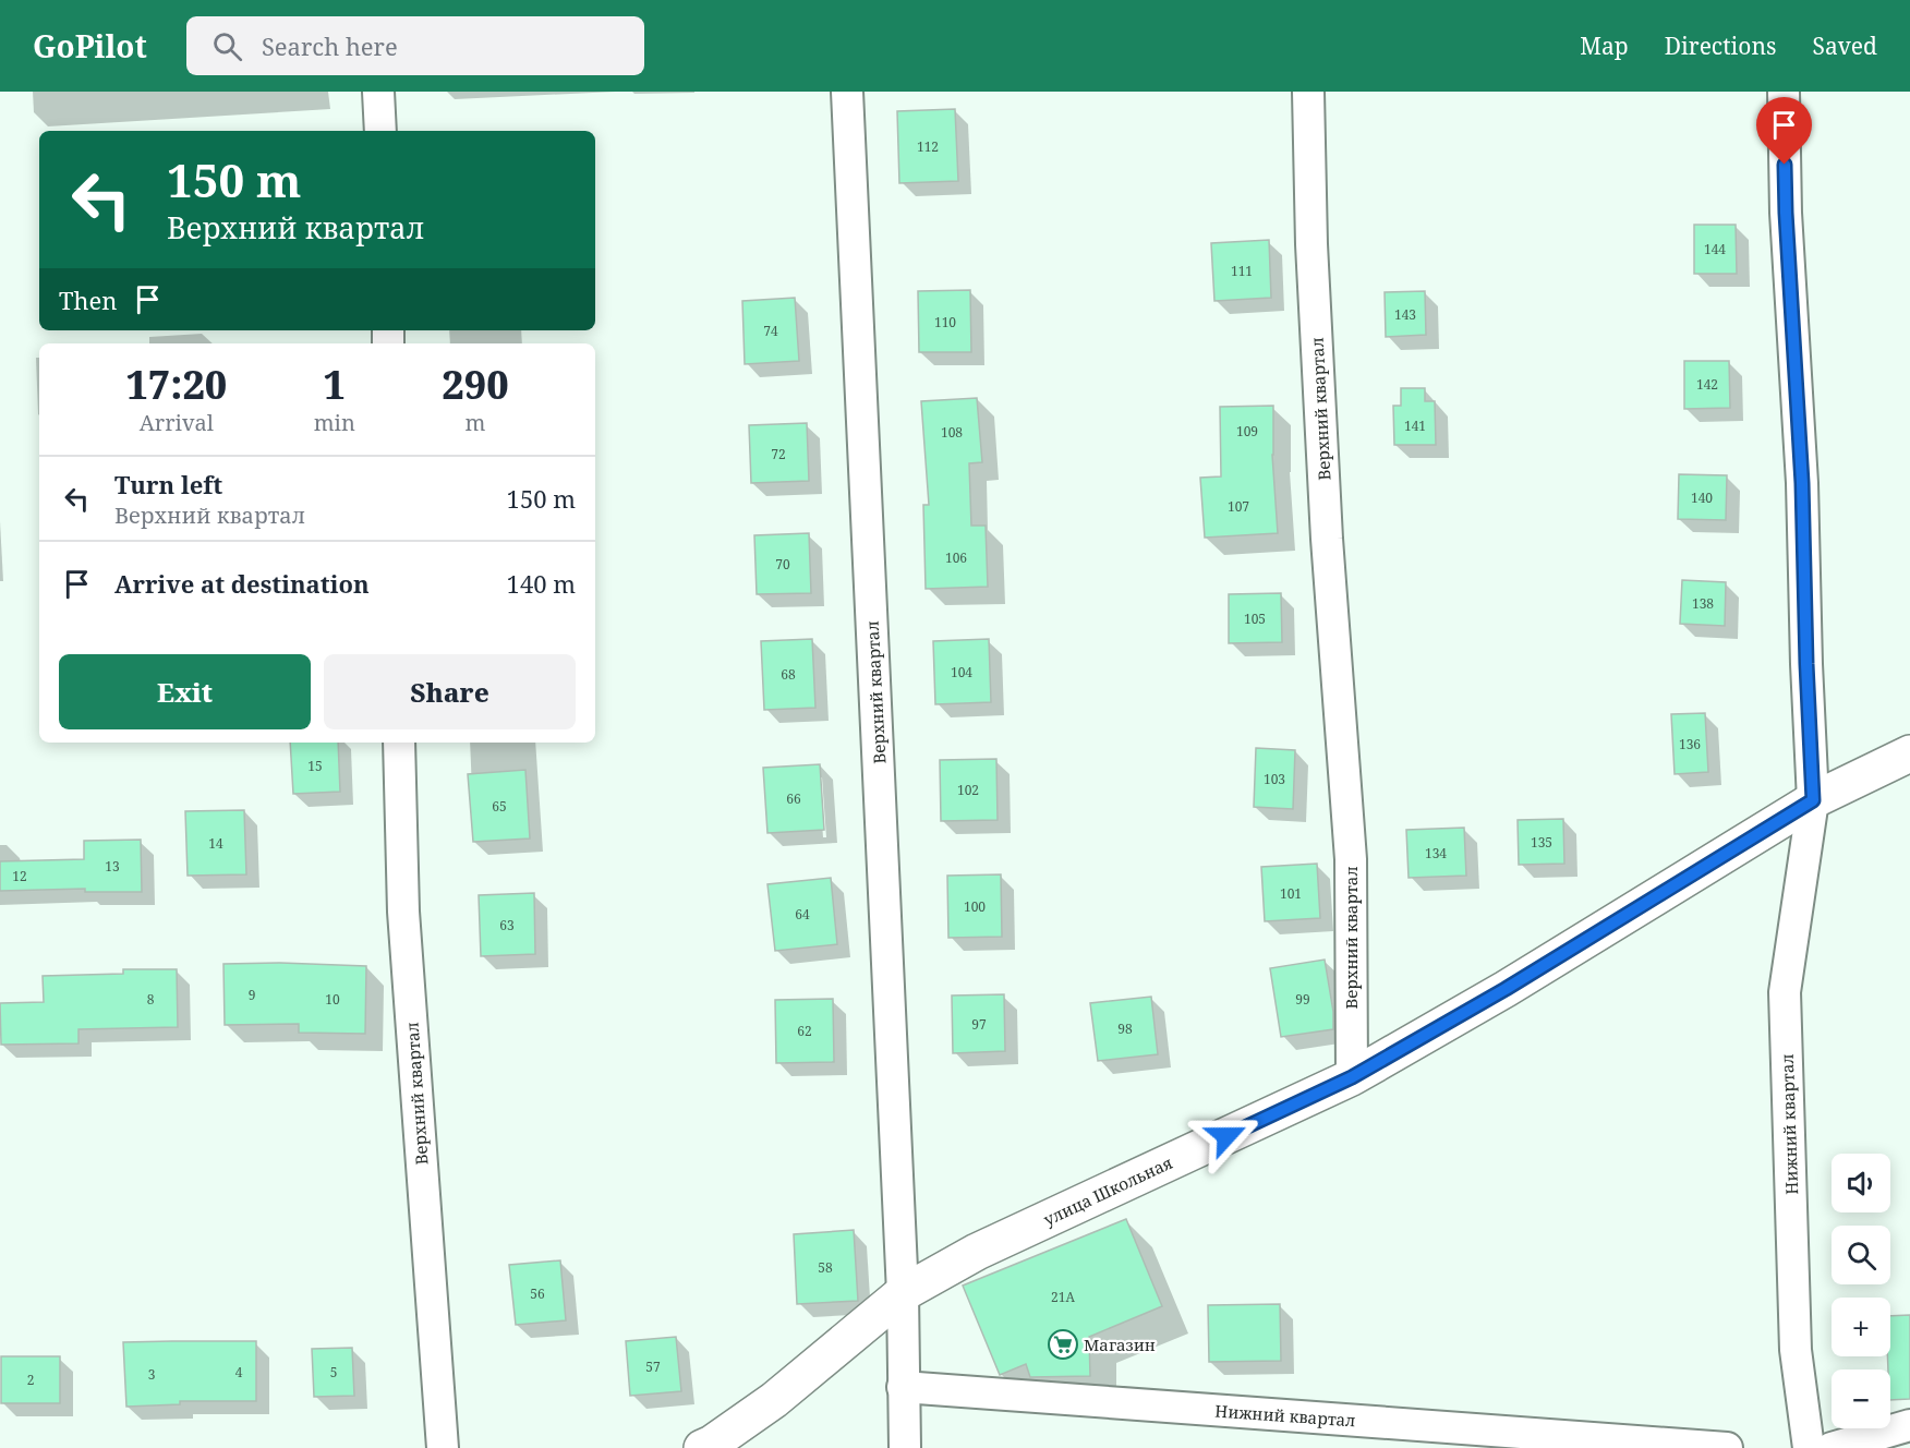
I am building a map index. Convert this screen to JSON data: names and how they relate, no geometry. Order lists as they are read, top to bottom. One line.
{"streets":{"street":["Верхний квартал","Нижний квартал","улица Школьная"]},"crossings":[["Верхний квартал","Нижний квартал"],["Верхний квартал","улица Школьная"],["Нижний квартал","улица Школьная"]],"places":{"supermarket":["Магазин"]},"house_numbers":["112","144","111","143","110","74","142","141","109","108","72","140","107","106","70","138","105","104","68","136","15","103","102","66","65","135","14","134","13","12","101","100","64","63","9","8","10","99","97","98","62","58","56","21А","57","4","5","3","2"],"page":{"header":"GoPilot","search":"Search here","nav":["Map","Directions","Saved"],"turn":["150 m","Верхний квартал"],"then":"Then","eta":["17:20","Arrival","1","min","290","m"],"list":[{"name":"Turn left","note":"Верхний квартал","value":"150 m"},{"name":"Arrive at destination","value":"140 m"}],"buttons":["Exit","Share"],"map_buttons":["+","−"]}}
